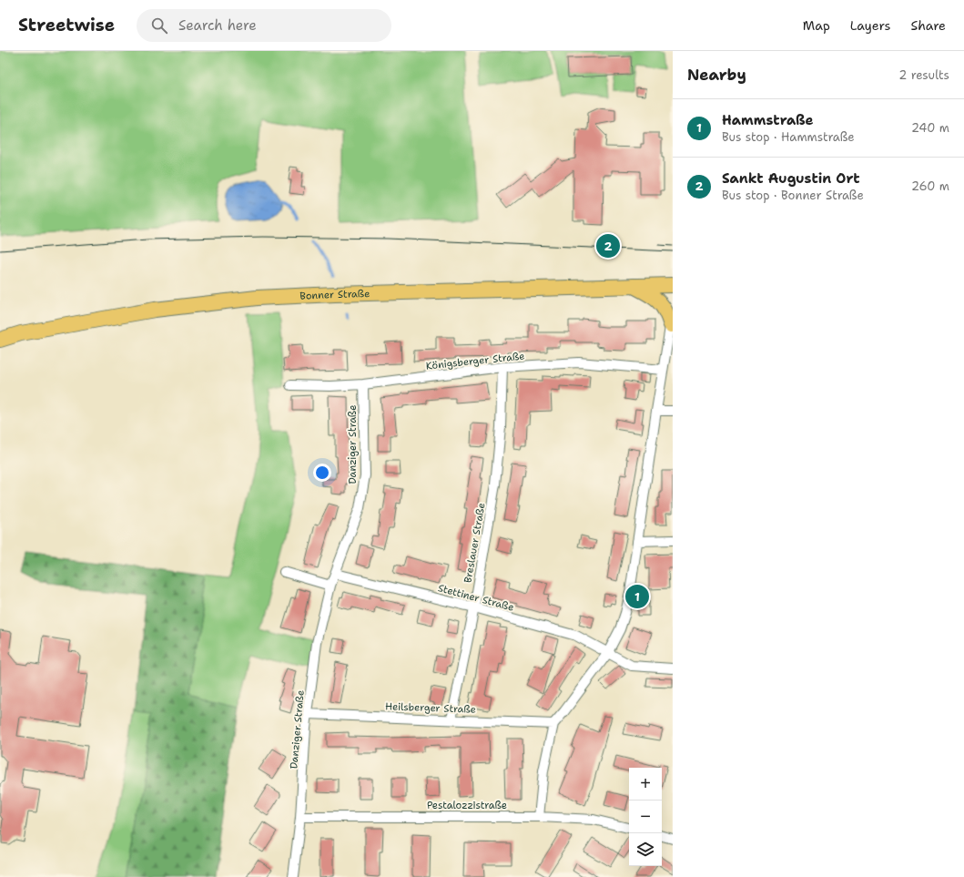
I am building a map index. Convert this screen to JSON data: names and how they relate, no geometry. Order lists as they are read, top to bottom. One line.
{"streets":{"main road":["Bonner Straße"],"street":["Königsberger Straße","Danziger Straße","Breslauer Straße","Stettiner Straße","Heilsberger Straße","Pestalozzistraße"]},"crossings":[["Königsberger Straße","Danziger Straße"],["Königsberger Straße","Breslauer Straße"],["Danziger Straße","Stettiner Straße"],["Danziger Straße","Heilsberger Straße"],["Danziger Straße","Pestalozzistraße"],["Breslauer Straße","Stettiner Straße"],["Breslauer Straße","Heilsberger Straße"]],"page":{"header":"Streetwise","search":"Search here","nav":["Map","Layers","Share"],"heading":["Nearby","2 results"],"list":[{"mark":"1","name":"Hammstraße","note":"Bus stop · Hammstraße","value":"240 m"},{"mark":"2","name":"Sankt Augustin Ort","note":"Bus stop · Bonner Straße","value":"260 m"}],"pins":["2","1"],"map_buttons":["+","−"]}}
